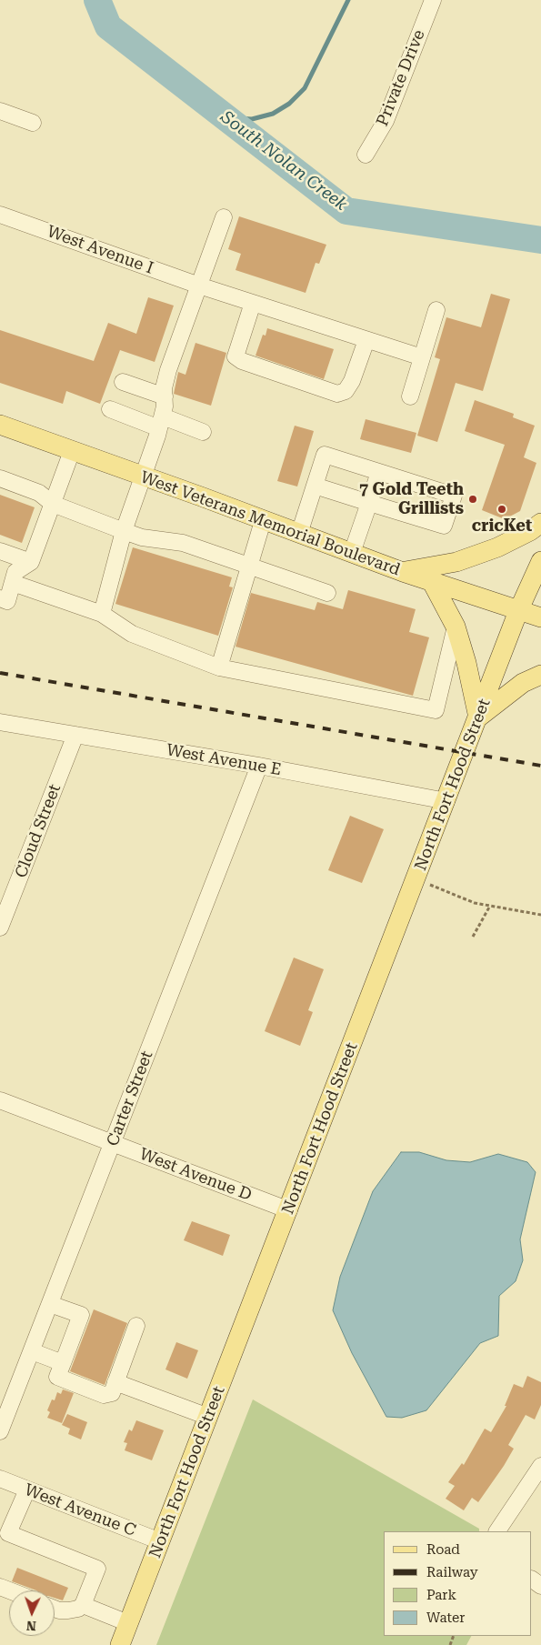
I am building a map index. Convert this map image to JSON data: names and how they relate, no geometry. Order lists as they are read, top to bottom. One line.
{"streets":{"main road":["West Veterans Memorial Boulevard","North Fort Hood Street"],"street":["Private Drive","West Avenue I","West Avenue E","Cloud Street","Carter Street","West Avenue D","West Avenue C"]},"crossings":[["West Veterans Memorial Boulevard","North Fort Hood Street"],["West Avenue E","North Fort Hood Street"],["West Avenue E","Cloud Street"],["West Avenue E","Carter Street"],["North Fort Hood Street","West Avenue D"],["North Fort Hood Street","West Avenue C"],["Carter Street","West Avenue D"]],"water":["South Nolan Creek"],"places":["7 Gold Teeth Grillists","cricKet"],"legend":["Road","Railway","Park","Water"],"north":"bottom"}
